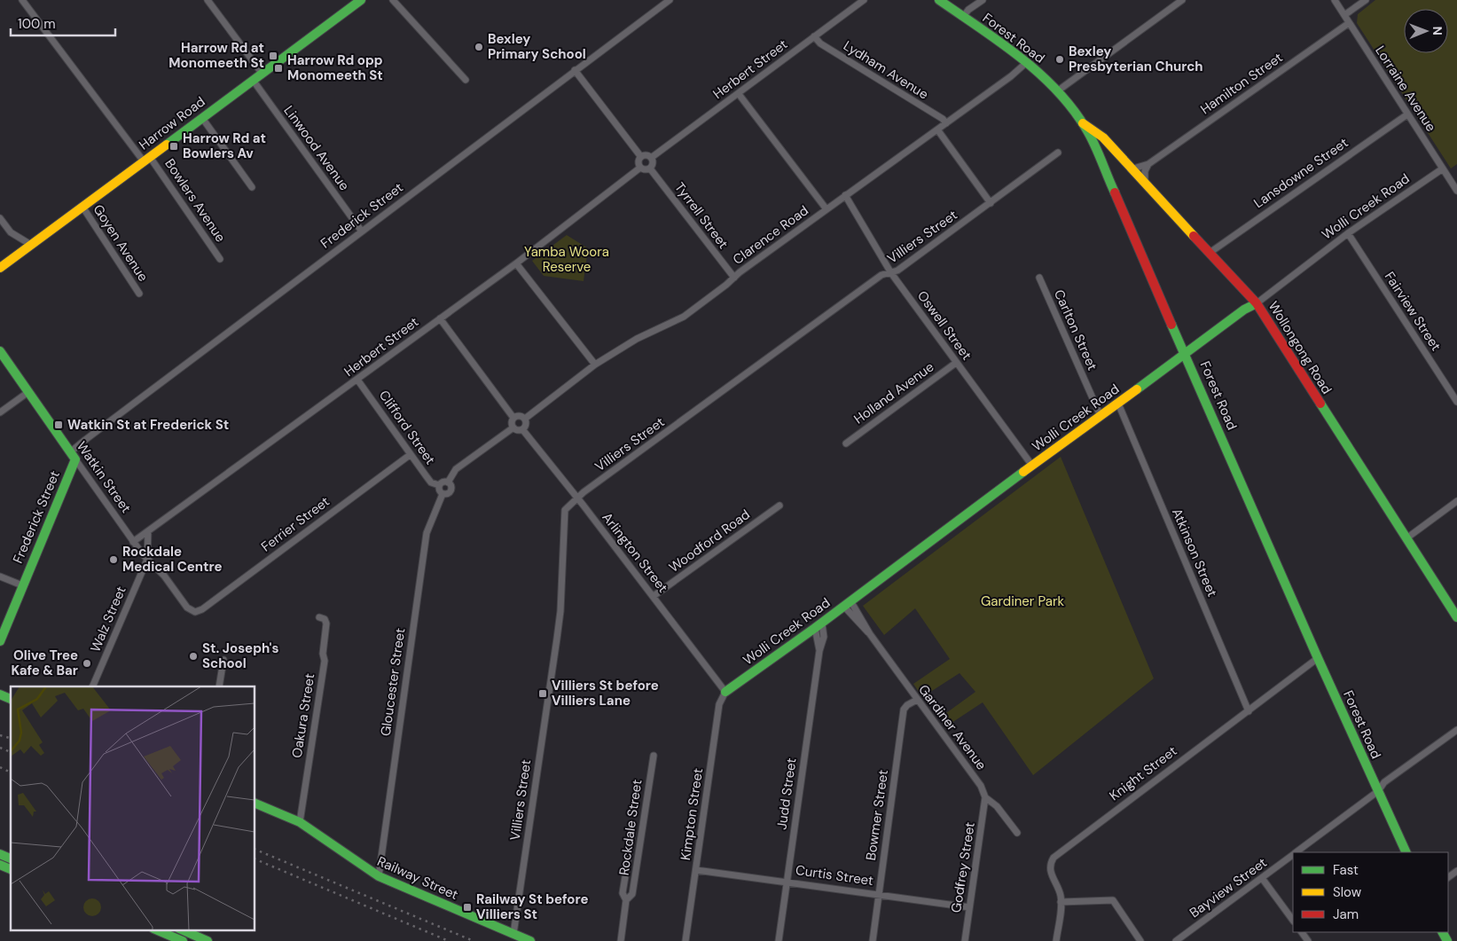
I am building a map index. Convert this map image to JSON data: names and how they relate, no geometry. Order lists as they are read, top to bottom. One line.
{"streets":{"main road":["Forest Road","Harrow Road","Wolli Creek Road","Frederick Street","Wollongong Road","Watkin Street","Railway Street"],"street":["Herbert Street","Lydham Avenue","Hamilton Street","Lorraine Avenue","Linwood Avenue","Lansdowne Street","Bowlers Avenue","Tyrrell Street","Clarence Road","Villiers Street","Goyen Avenue","Fairview Street","Oswell Street","Carlton Street","Holland Avenue","Clifford Street","Ferrier Street","Woodford Road","Arlington Street","Atkinson Street","Walz Street","Gloucester Street","Oakura Street","Gardiner Avenue","Knight Street","Judd Street","Kimpton Street","Bowmer Street","Rockdale Street","Godfrey Street","Curtis Street","Bayview Street"]},"crossings":[["Forest Road","Wolli Creek Road"],["Forest Road","Clarence Road"],["Forest Road","Wollongong Road"],["Forest Road","Knight Street"],["Forest Road","Bayview Street"],["Herbert Street","Lydham Avenue"],["Herbert Street","Tyrrell Street"],["Herbert Street","Clifford Street"],["Herbert Street","Watkin Street"],["Lydham Avenue","Clarence Road"],["Hamilton Street","Lorraine Avenue"],["Hamilton Street","Wollongong Road"],["Lorraine Avenue","Lansdowne Street"],["Lorraine Avenue","Wolli Creek Road"],["Harrow Road","Linwood Avenue"],["Harrow Road","Bowlers Avenue"],["Harrow Road","Goyen Avenue"],["Linwood Avenue","Frederick Street"],["Lansdowne Street","Wollongong Road"],["Wolli Creek Road","Fairview Street"],["Wolli Creek Road","Oswell Street"],["Wolli Creek Road","Carlton Street"],["Wolli Creek Road","Wollongong Road"],["Wolli Creek Road","Arlington Street"],["Wolli Creek Road","Atkinson Street"],["Wolli Creek Road","Gardiner Avenue"],["Wolli Creek Road","Judd Street"],["Wolli Creek Road","Kimpton Street"],["Frederick Street","Watkin Street"],["Tyrrell Street","Clarence Road"],["Clarence Road","Oswell Street"],["Clarence Road","Arlington Street"],["Villiers Street","Oswell Street"],["Villiers Street","Arlington Street"],["Villiers Street","Railway Street"],["Oswell Street","Holland Avenue"],["Clifford Street","Ferrier Street"],["Clifford Street","Gloucester Street"],["Watkin Street","Ferrier Street"],["Watkin Street","Walz Street"],["Woodford Road","Arlington Street"],["Arlington Street","Kimpton Street"],["Atkinson Street","Knight Street"],["Gloucester Street","Railway Street"],["Oakura Street","Railway Street"],["Gardiner Avenue","Bowmer Street"],["Gardiner Avenue","Godfrey Street"],["Judd Street","Curtis Street"],["Kimpton Street","Curtis Street"],["Bowmer Street","Curtis Street"],["Godfrey Street","Curtis Street"]],"parks":["Yamba Woora Reserve","Gardiner Park"],"places":{"other":["Bexley Primary School","Bexley Presbyterian Church","Rockdale Medical Centre","St. Joseph's School","Olive Tree Kafe & Bar"],"transit":["Harrow Rd at Monomeeth St","Harrow Rd opp Monomeeth St","Harrow Rd at Bowlers Av","Watkin St at Frederick St","Villiers St before Villiers Lane","Railway St before Villiers St"]},"legend":["Fast","Slow","Jam"],"scale_bar":"100 m","north":"right"}
